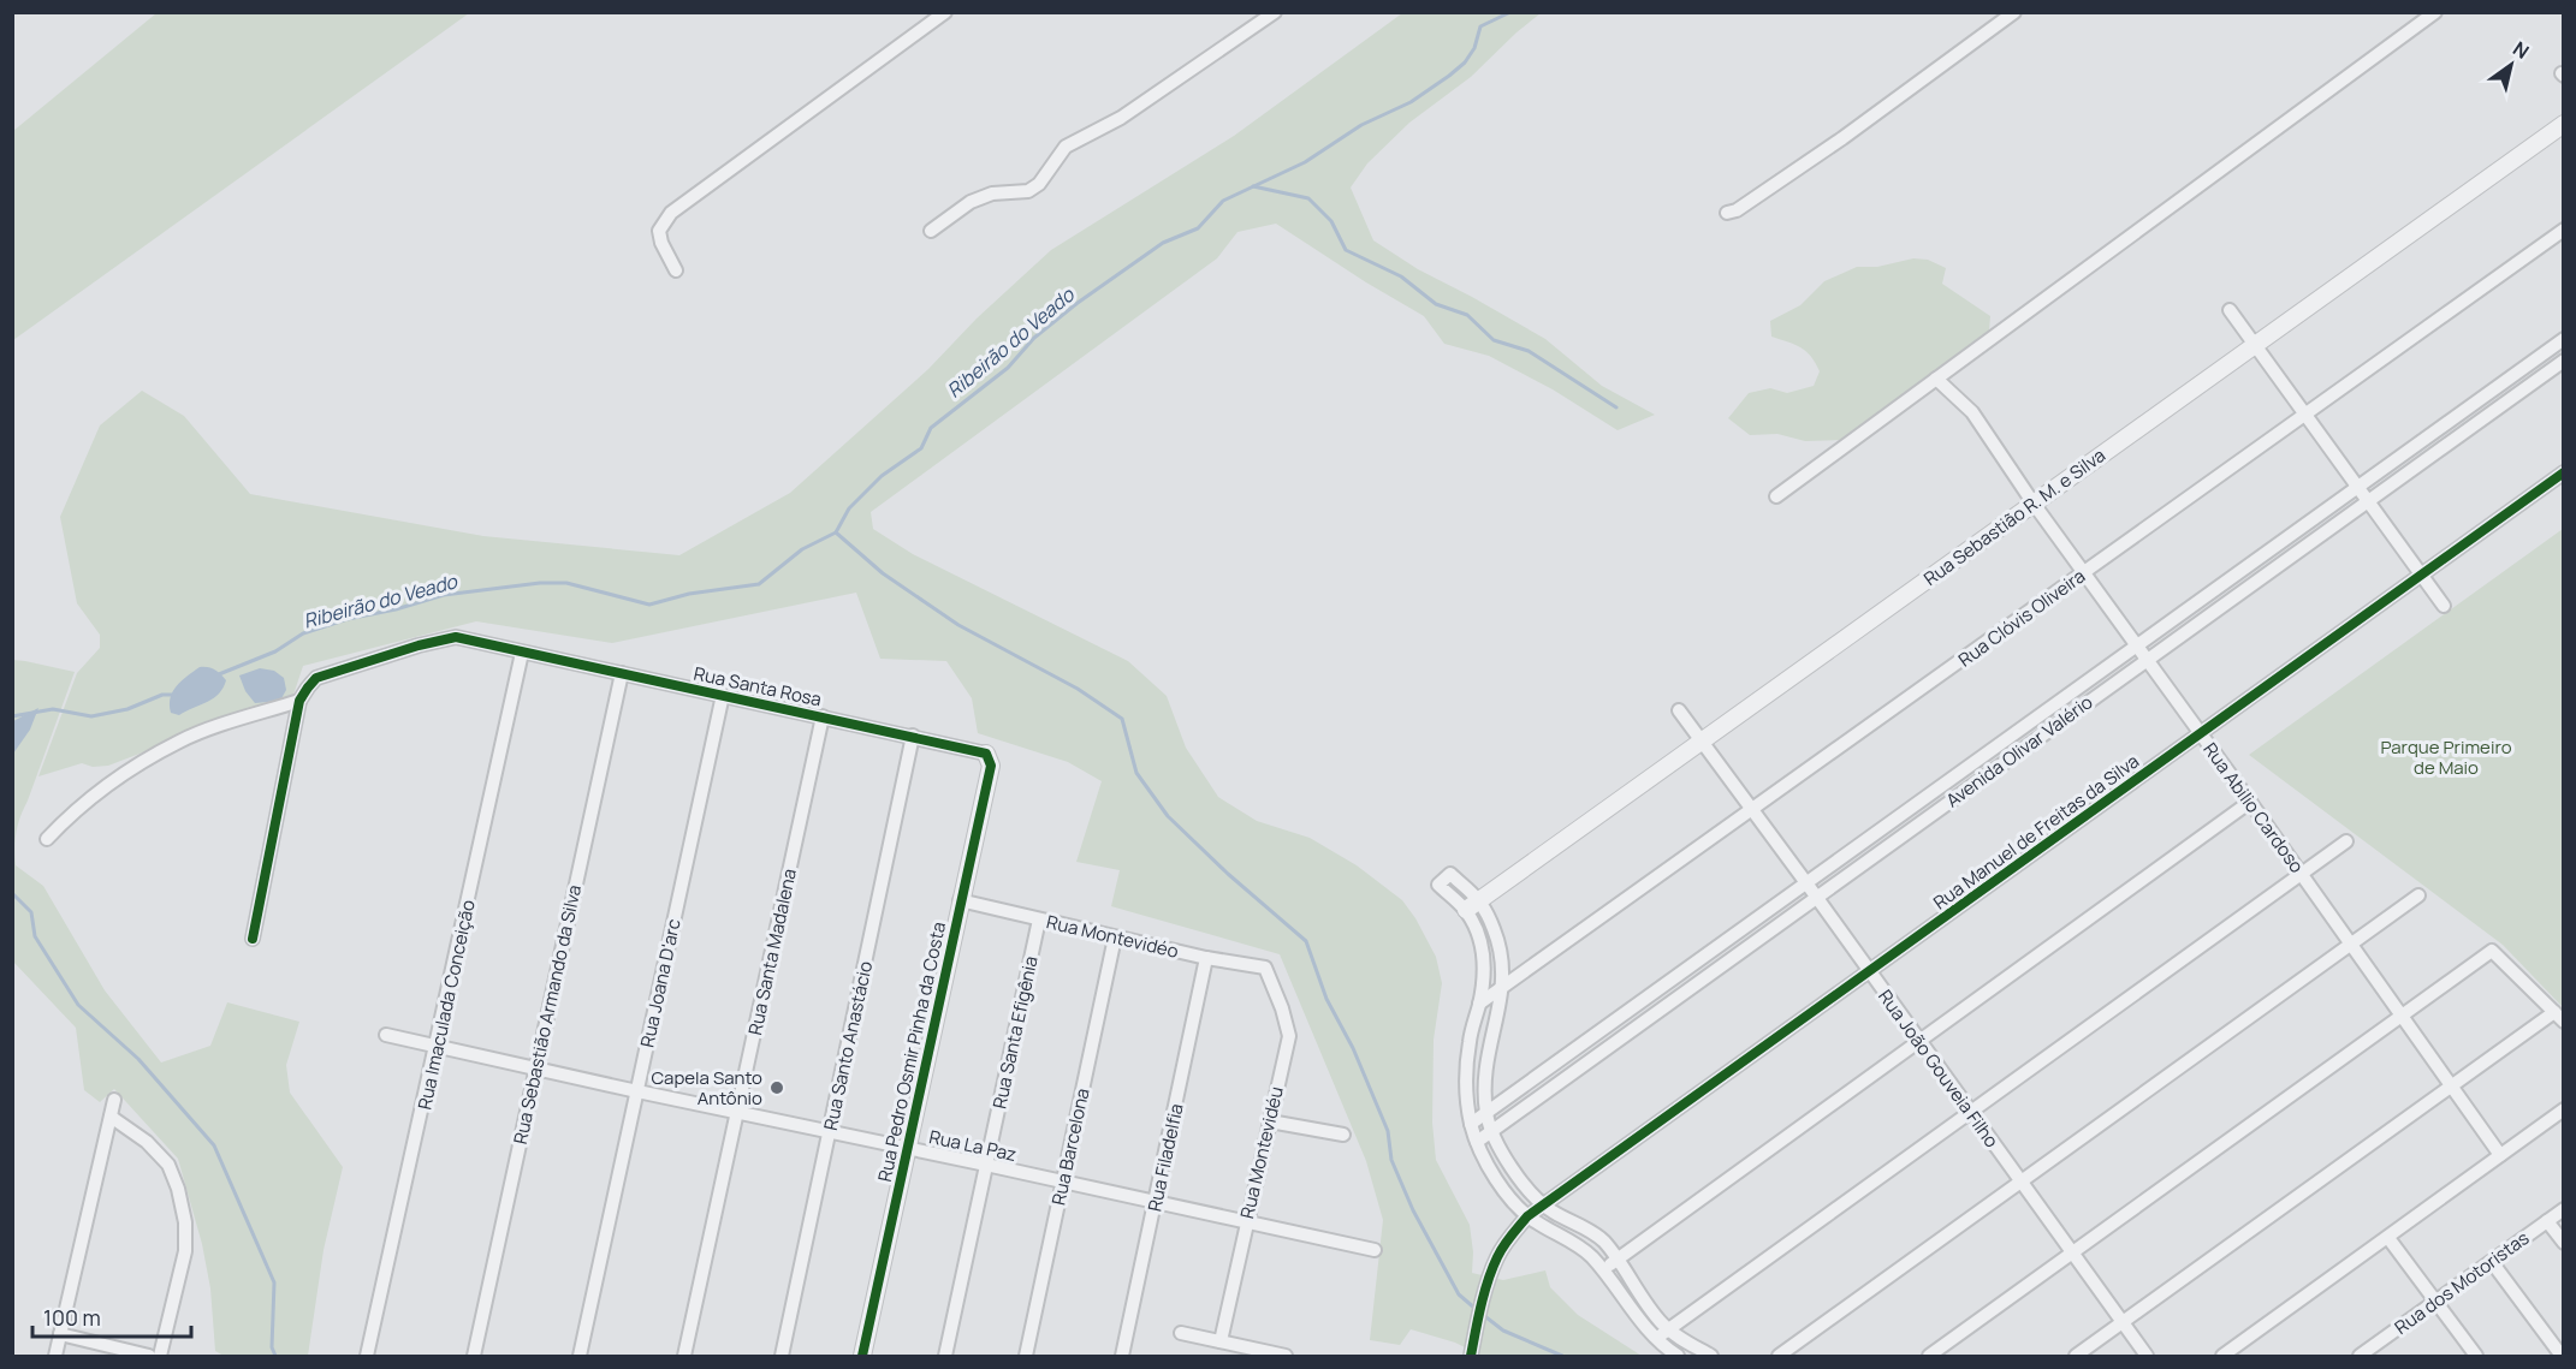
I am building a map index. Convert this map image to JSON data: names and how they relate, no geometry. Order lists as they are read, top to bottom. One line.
{"streets":{"street":["Rua Sebastião R. M. e Silva","Rua Clóvis Oliveira","Rua Santa Rosa","Avenida Olivar Valério","Rua Abilio Cardoso","Rua Manuel de Freitas da Silva","Rua Montevidéo","Rua Santa Madalena","Rua Joana D'arc","Rua Imaculada Conceição","Rua Sebastião Armando da Silva","Rua Santa Efigênia","Rua Santo Anastácio","Rua Pedro Osmir Pinha da Costa","Rua João Gouveia Filho","Rua La Paz","Rua Barcelona","Rua Montevidéu","Rua Filadelfia","Rua dos Motoristas"]},"crossings":[["Rua Sebastião R. M. e Silva","Rua Abilio Cardoso"],["Rua Sebastião R. M. e Silva","Rua João Gouveia Filho"],["Rua Clóvis Oliveira","Rua Abilio Cardoso"],["Rua Clóvis Oliveira","Rua João Gouveia Filho"],["Rua Santa Rosa","Rua Santa Madalena"],["Rua Santa Rosa","Rua Joana D'arc"],["Rua Santa Rosa","Rua Imaculada Conceição"],["Rua Santa Rosa","Rua Sebastião Armando da Silva"],["Rua Santa Rosa","Rua Santo Anastácio"],["Rua Santa Rosa","Rua Pedro Osmir Pinha da Costa"],["Avenida Olivar Valério","Rua Abilio Cardoso"],["Avenida Olivar Valério","Rua João Gouveia Filho"],["Rua Abilio Cardoso","Rua Manuel de Freitas da Silva"],["Rua Manuel de Freitas da Silva","Rua João Gouveia Filho"],["Rua Montevidéo","Rua Santa Efigênia"],["Rua Montevidéo","Rua Pedro Osmir Pinha da Costa"],["Rua Montevidéo","Rua Barcelona"],["Rua Montevidéo","Rua Montevidéu"],["Rua Montevidéo","Rua Filadelfia"],["Rua Santa Madalena","Rua La Paz"],["Rua Joana D'arc","Rua La Paz"],["Rua Imaculada Conceição","Rua La Paz"],["Rua Sebastião Armando da Silva","Rua La Paz"],["Rua Santa Efigênia","Rua La Paz"],["Rua Santo Anastácio","Rua La Paz"],["Rua Pedro Osmir Pinha da Costa","Rua La Paz"],["Rua La Paz","Rua Barcelona"],["Rua La Paz","Rua Montevidéu"],["Rua La Paz","Rua Filadelfia"]],"water":["Ribeirão do Veado"],"parks":["Parque Primeiro de Maio"],"places":["Capela Santo Antônio"],"scale_bar":"100 m","north":"top right"}
